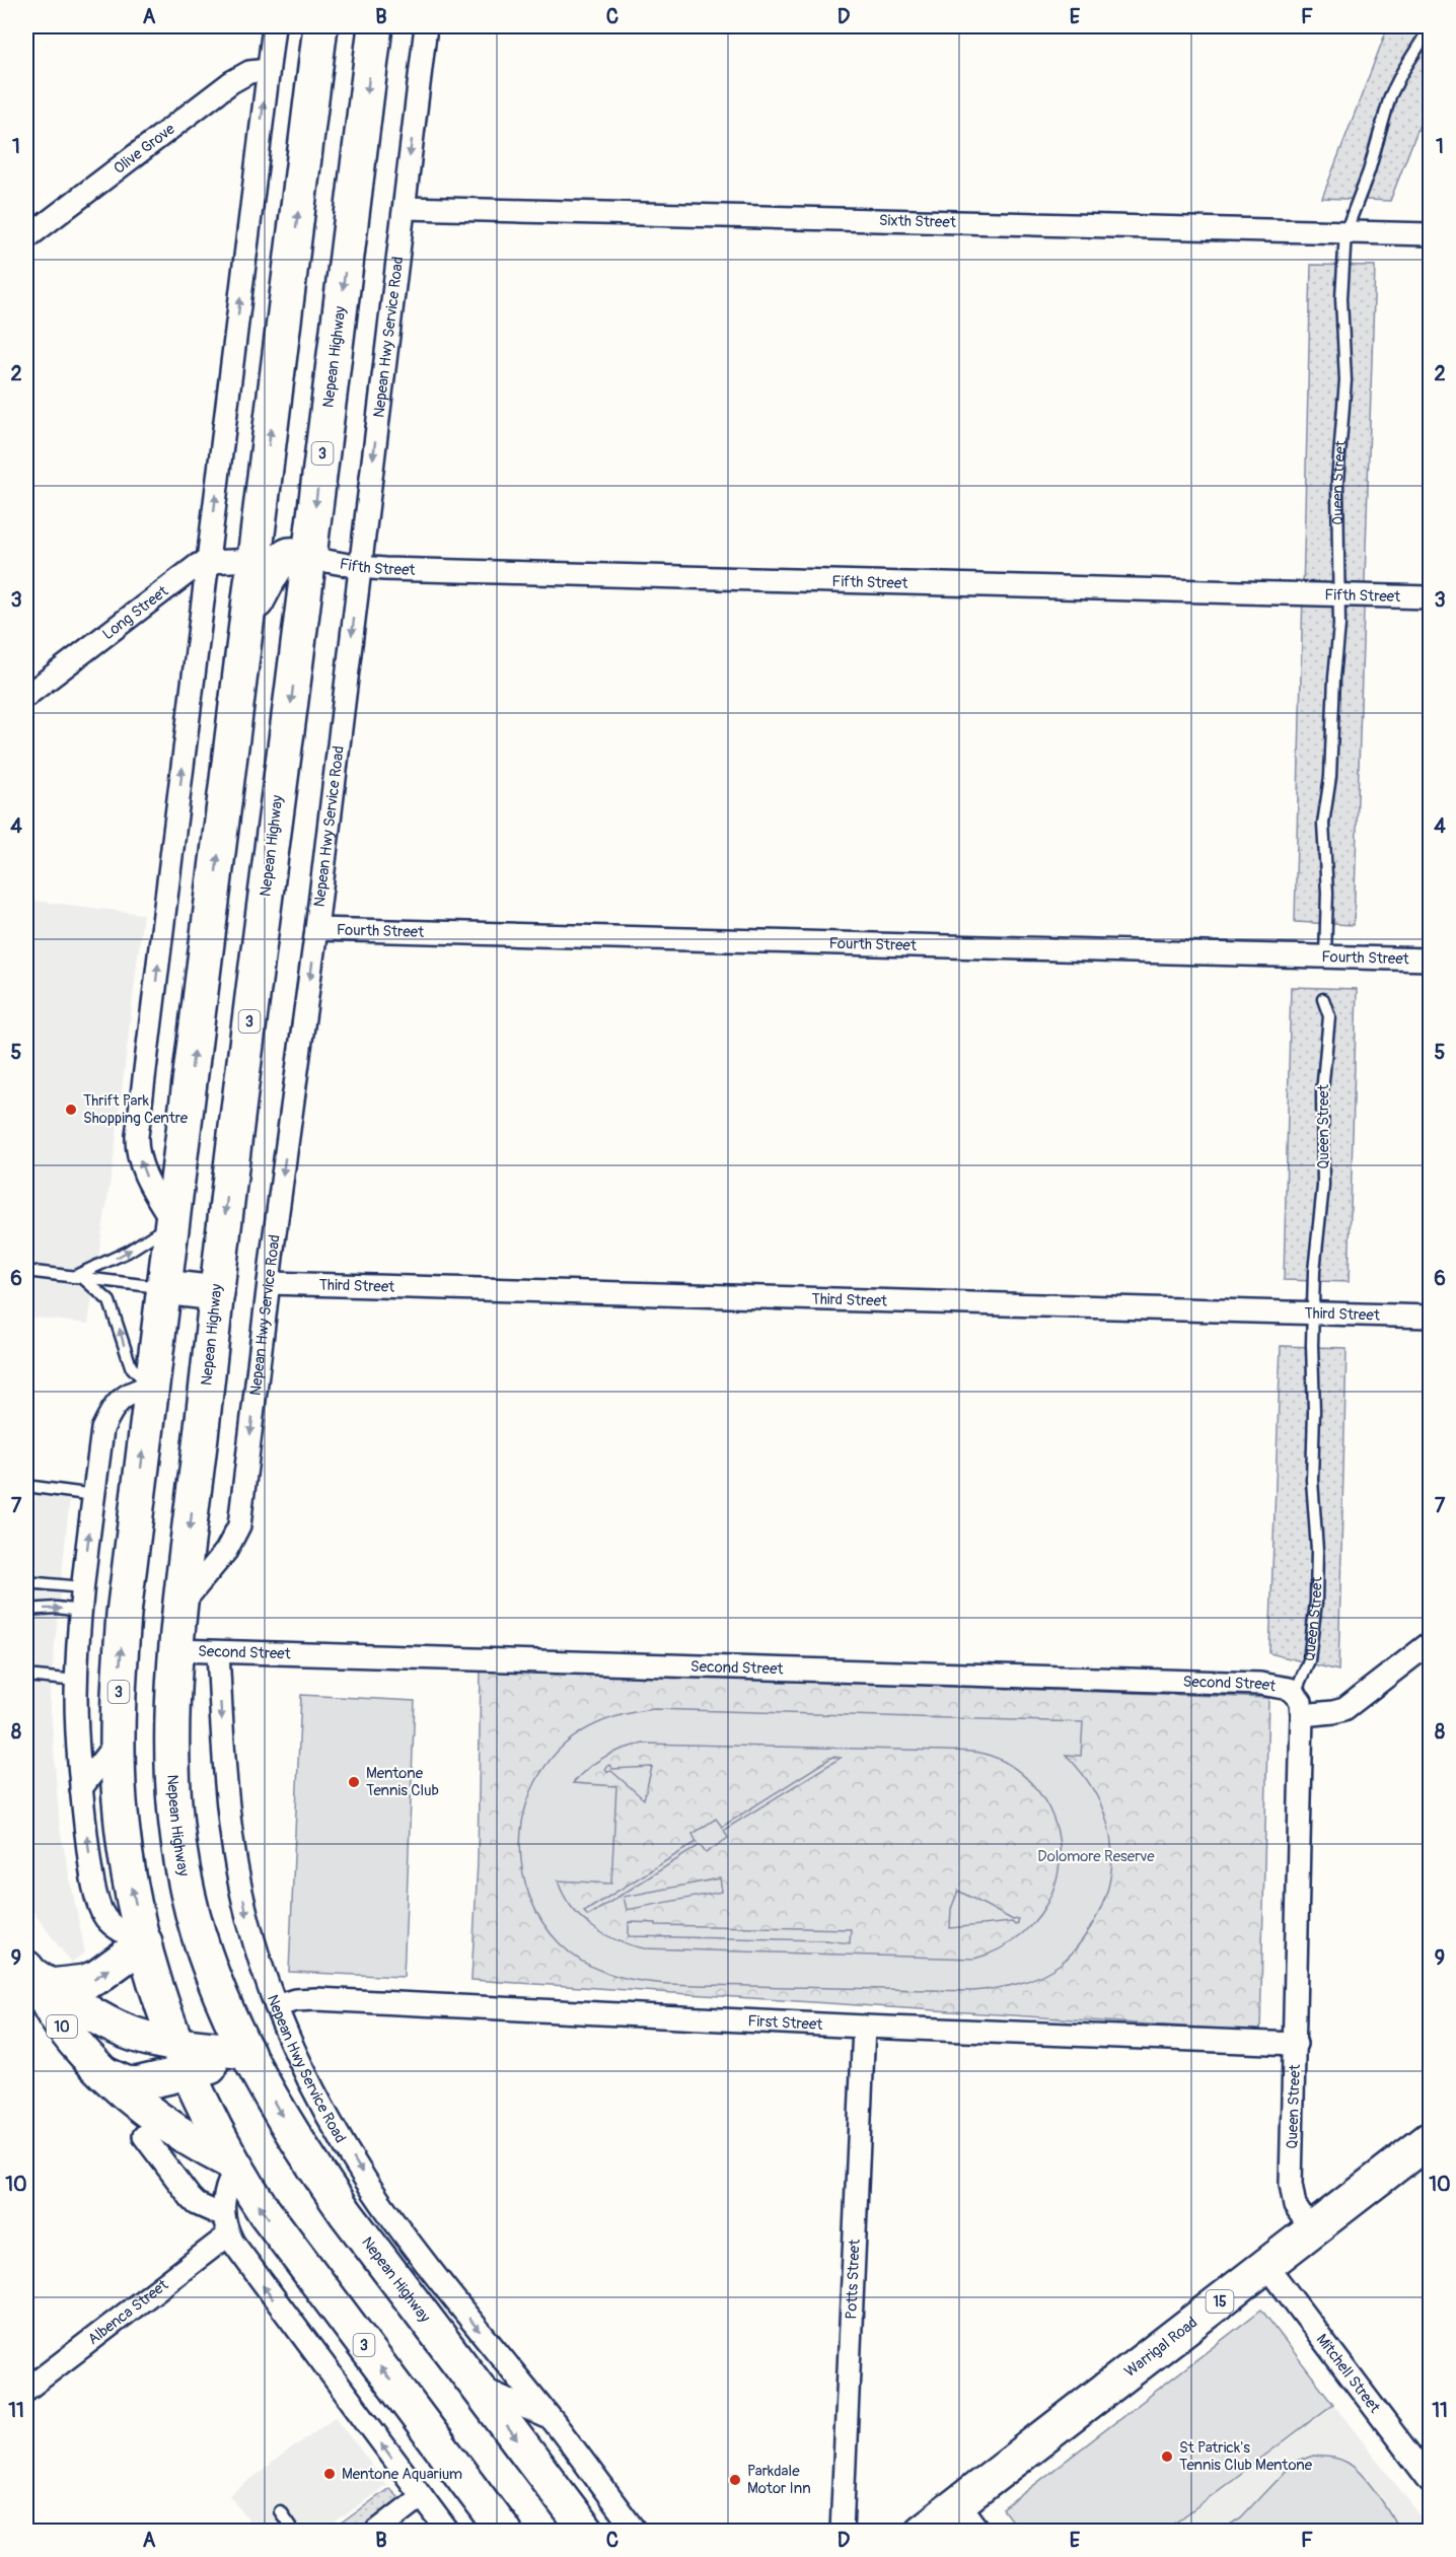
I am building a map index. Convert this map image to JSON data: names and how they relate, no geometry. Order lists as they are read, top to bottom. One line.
{"streets":{"main road":["Nepean Highway","3","10","15","Warrigal Road"],"street":["Olive Grove","Sixth Street","Nepean Hwy Service Road","Queen Street","Fifth Street","Long Street","Fourth Street","Third Street","Second Street","First Street","Potts Street","Albenca Street","Mitchell Street"]},"crossings":[["Sixth Street","Nepean Hwy Service Road"],["Sixth Street","Queen Street"],["Nepean Hwy Service Road","Nepean Highway"],["Nepean Hwy Service Road","Fifth Street"],["Nepean Hwy Service Road","Fourth Street"],["Nepean Hwy Service Road","Third Street"],["Nepean Hwy Service Road","Second Street"],["Nepean Hwy Service Road","First Street"],["Nepean Highway","Fifth Street"],["Nepean Highway","Second Street"],["Nepean Highway","10"],["3","Long Street"],["3","10"],["Queen Street","Fifth Street"],["Queen Street","Fourth Street"],["Queen Street","Third Street"],["Queen Street","Second Street"],["Queen Street","First Street"],["Queen Street","Warrigal Road"],["First Street","Potts Street"],["Warrigal Road","Mitchell Street"]],"parks":["Dolomore Reserve"],"places":["Thrift Park Shopping Centre","Mentone Tennis Club","St Patrick's Tennis Club Mentone","Mentone Aquarium","Parkdale Motor Inn"],"grid":{"columns":["A","B","C","D","E","F"],"rows":["1","2","3","4","5","6","7","8","9","10","11"]}}
